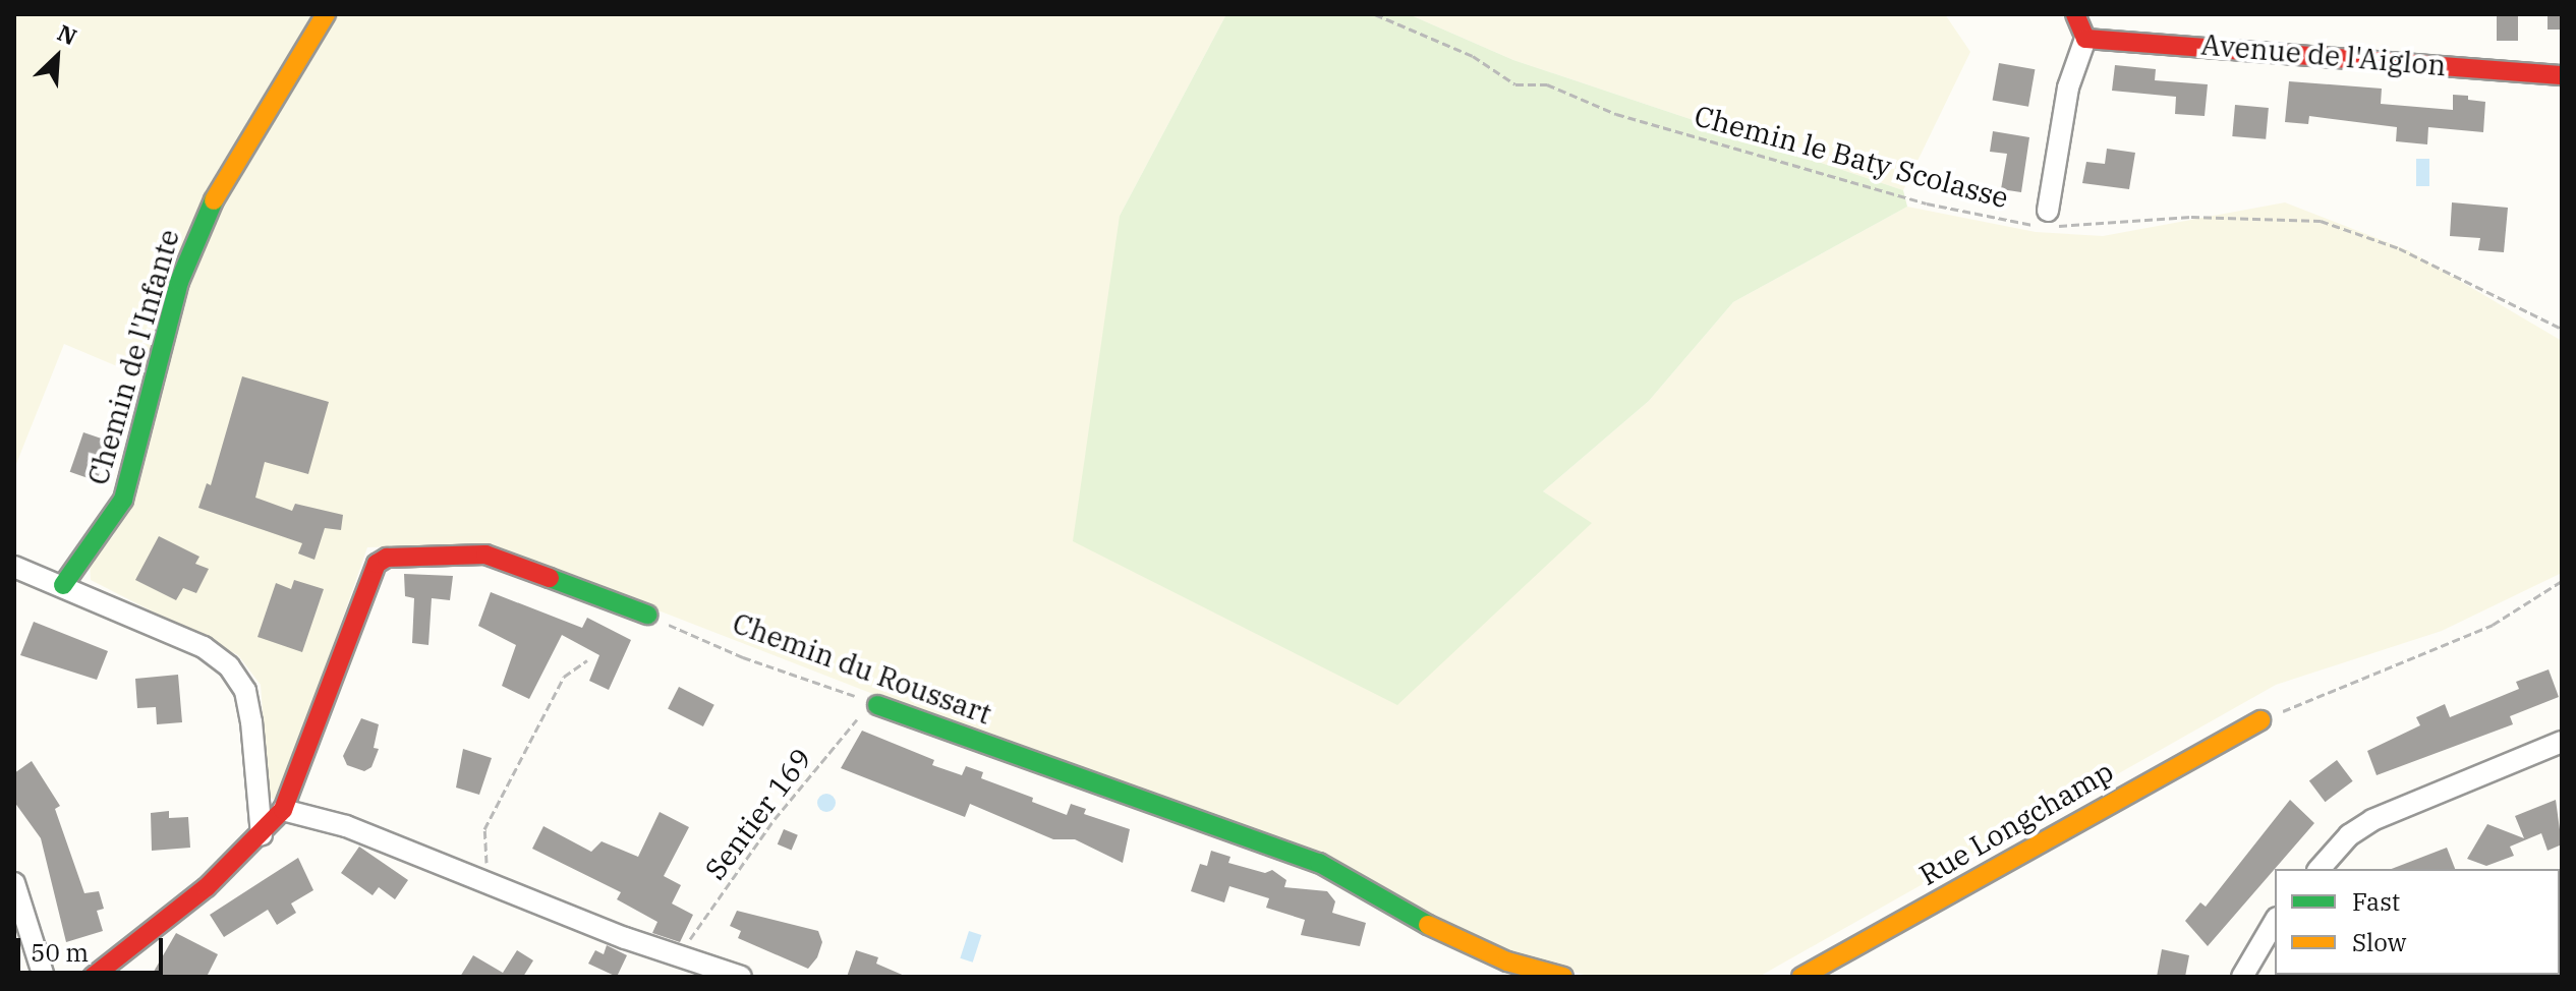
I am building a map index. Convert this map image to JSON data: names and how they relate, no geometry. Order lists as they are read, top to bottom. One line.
{"streets":{"street":["Avenue de l'Aiglon","Chemin de l'Infante","Chemin du Roussart","Rue Longchamp"],"path":["Chemin le Baty Scolasse","Sentier 169"]},"crossings":[["Chemin du Roussart","Sentier 169"]],"legend":["Fast","Slow"],"scale_bar":"50 m","north":"top right"}
